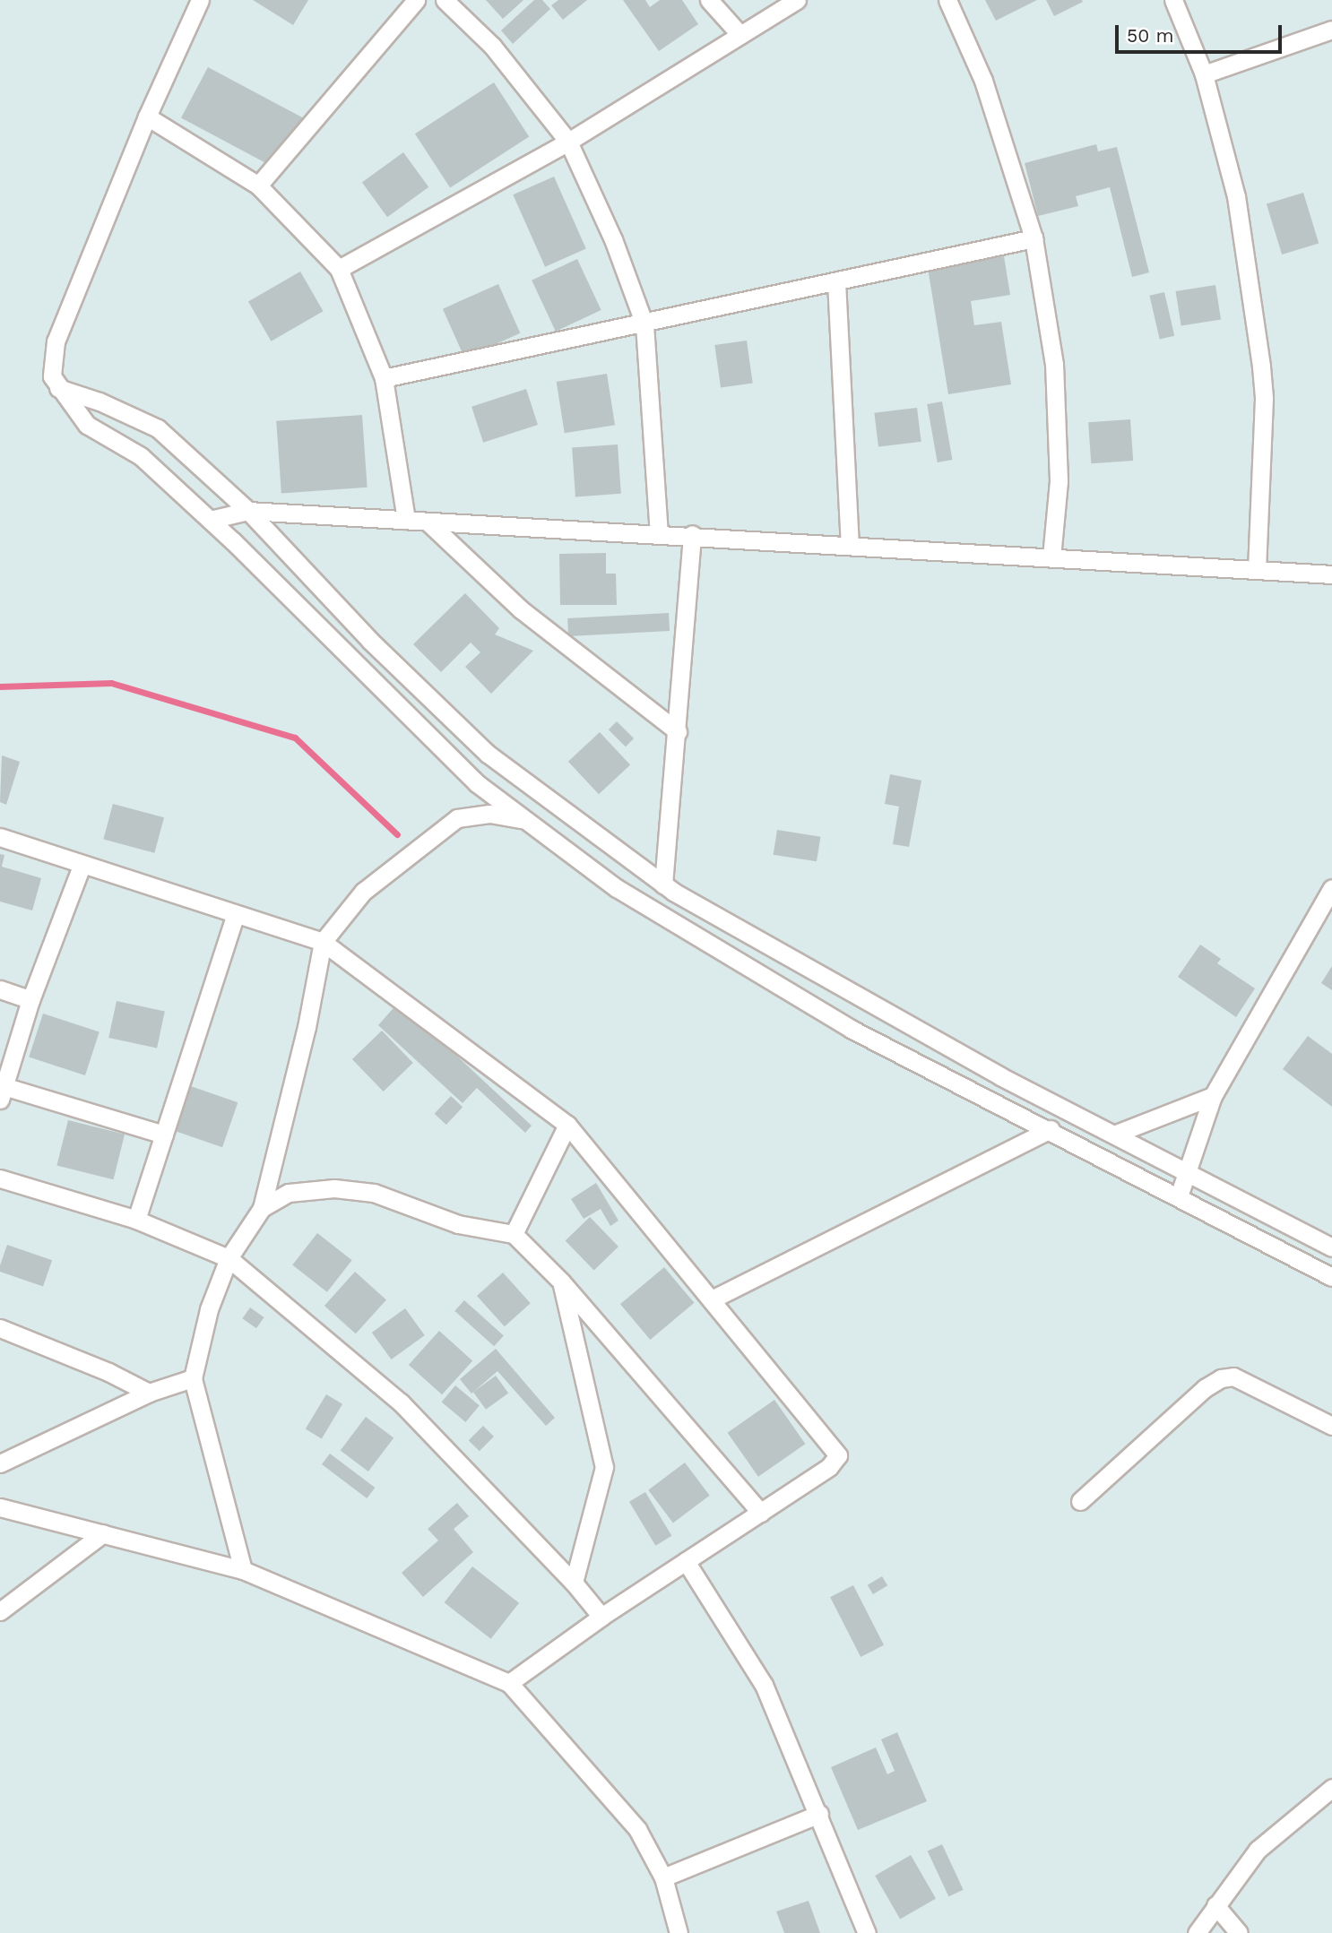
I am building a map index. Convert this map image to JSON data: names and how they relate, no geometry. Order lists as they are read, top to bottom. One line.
{"scale_bar":"50 m"}
